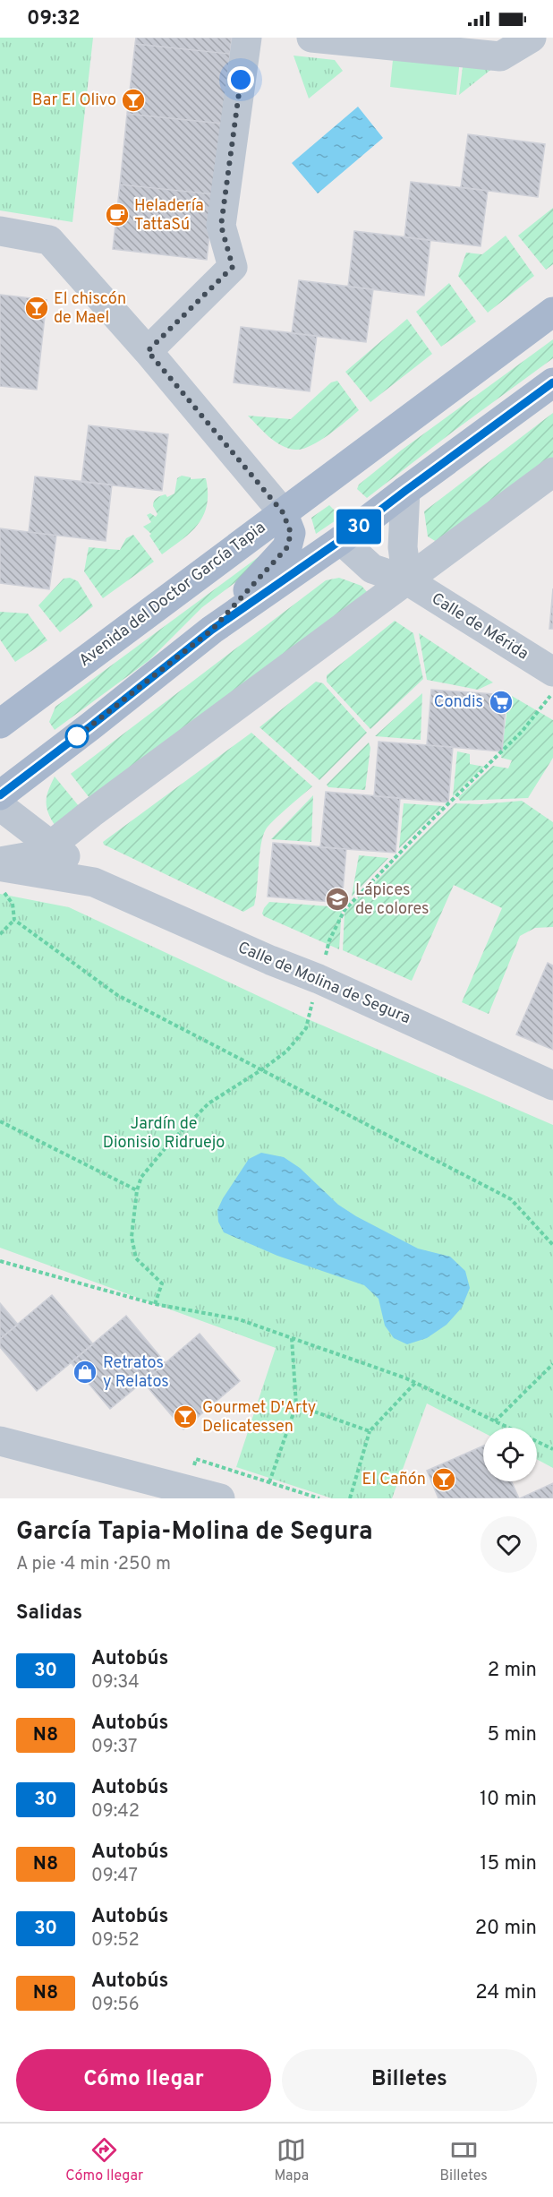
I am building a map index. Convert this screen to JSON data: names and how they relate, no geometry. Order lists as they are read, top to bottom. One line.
{"streets":{"main road":["Avenida del Doctor García Tapia"],"street":["Calle de Mérida","Calle de Molina de Segura"]},"parks":["Jardín de Dionisio Ridruejo"],"places":{"bar":["Bar El Olivo","El chiscón de Mael","Gourmet D'Arty Delicatessen","El Cañón"],"cafe":["Heladería TattaSú"],"supermarket":["Condis"],"school or university":["Lápices de colores"],"shop":["Retratos y Relatos"]},"lines":["bus line 30"],"page":{"status":"09:32","on_map":"30","heading":[["García Tapia-Molina de Segura","A pie · 4 min · 250 m"],"Salidas"],"list":[{"mark":"30","name":"Autobús","note":"09:34","value":"2 min"},{"mark":"N8","name":"Autobús","note":"09:37","value":"5 min"},{"mark":"30","name":"Autobús","note":"09:42","value":"10 min"},{"mark":"N8","name":"Autobús","note":"09:47","value":"15 min"},{"mark":"30","name":"Autobús","note":"09:52","value":"20 min"},{"mark":"N8","name":"Autobús","note":"09:56","value":"24 min"}],"buttons":["Cómo llegar","Billetes"],"tabs":["Cómo llegar","Mapa","Billetes"]}}
